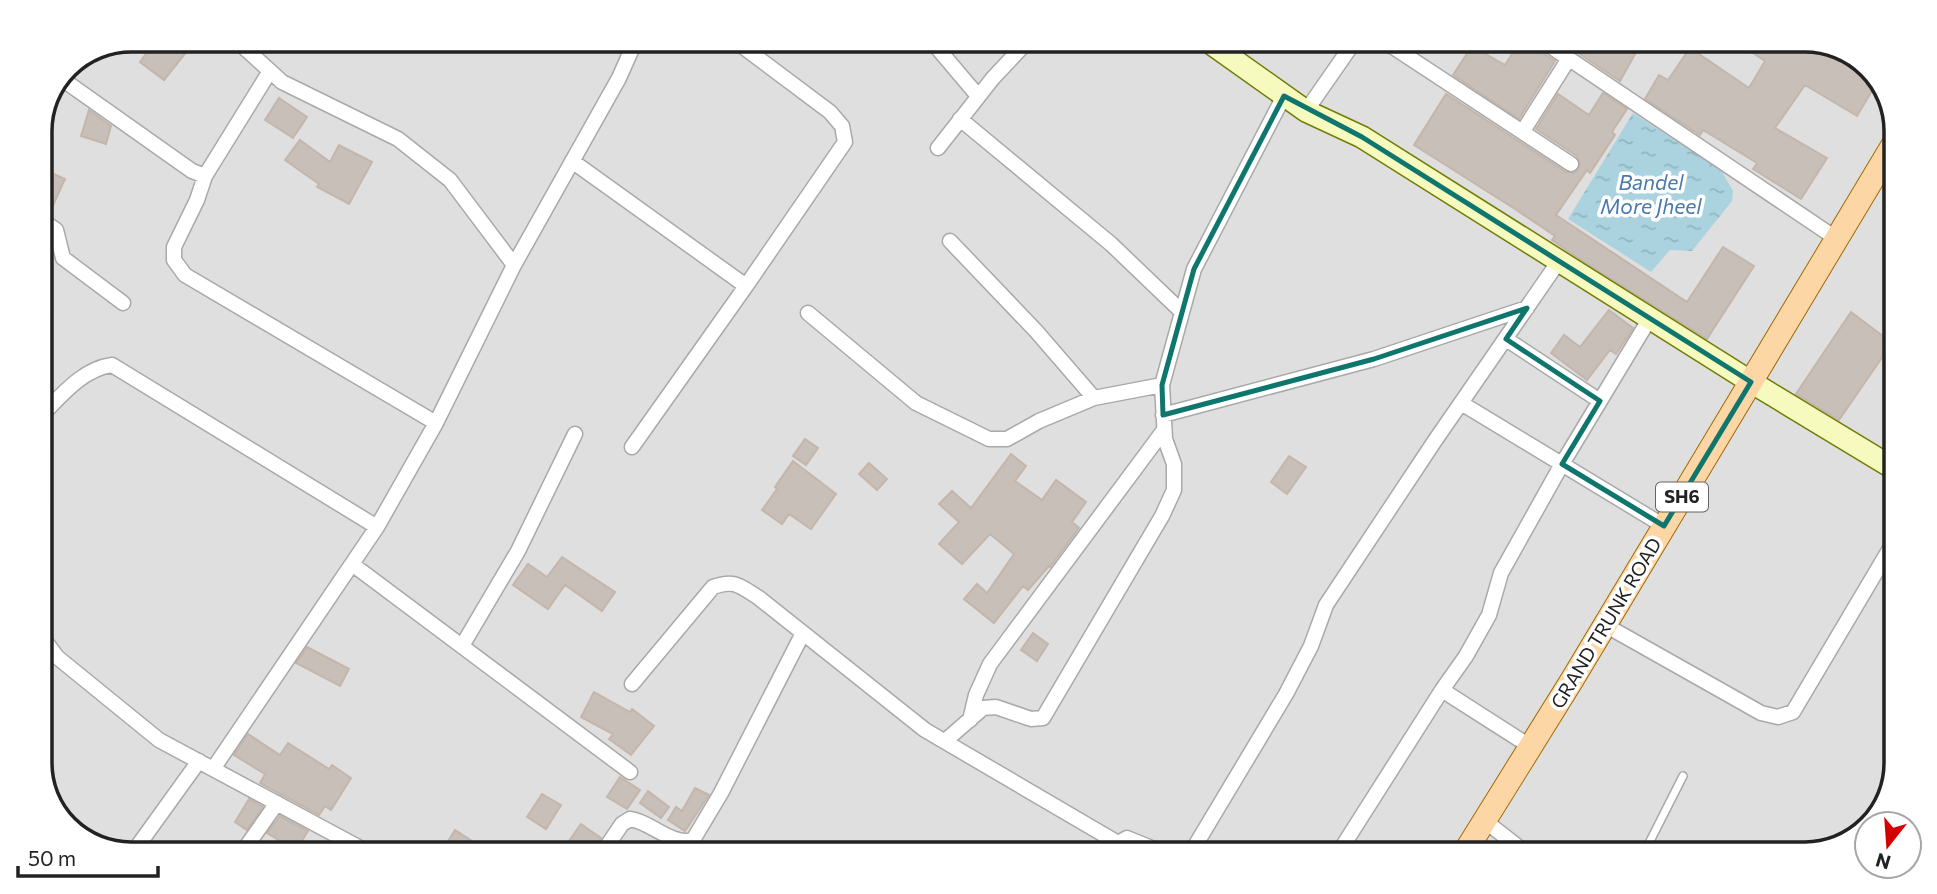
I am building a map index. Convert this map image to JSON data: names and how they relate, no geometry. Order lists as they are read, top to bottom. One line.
{"streets":{"main road":["SH6","GRAND TRUNK ROAD"]},"water":["Bandel More Jheel"],"scale_bar":"50 m","north":"bottom"}
